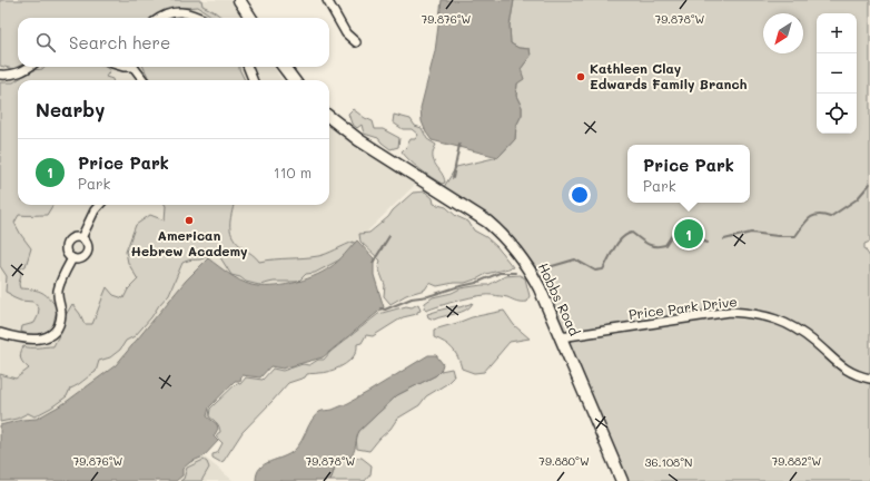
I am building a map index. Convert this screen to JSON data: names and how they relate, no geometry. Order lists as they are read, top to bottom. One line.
{"streets":{"street":["Hobbs Road","Price Park Drive"]},"crossings":[["Hobbs Road","Price Park Drive"]],"places":["Kathleen Clay Edwards Family Branch","American Hebrew Academy"],"north":"bottom left","page":{"map_buttons":["+","−"],"search":"Search here","heading":"Nearby","list":[{"mark":"1","name":"Price Park","note":"Park","value":"110 m"}],"popup":["Price Park","Park"],"pins":"1"},"coordinates":["79.876°W","79.878°W","79.880°W","79.882°W","36.108°N"]}
